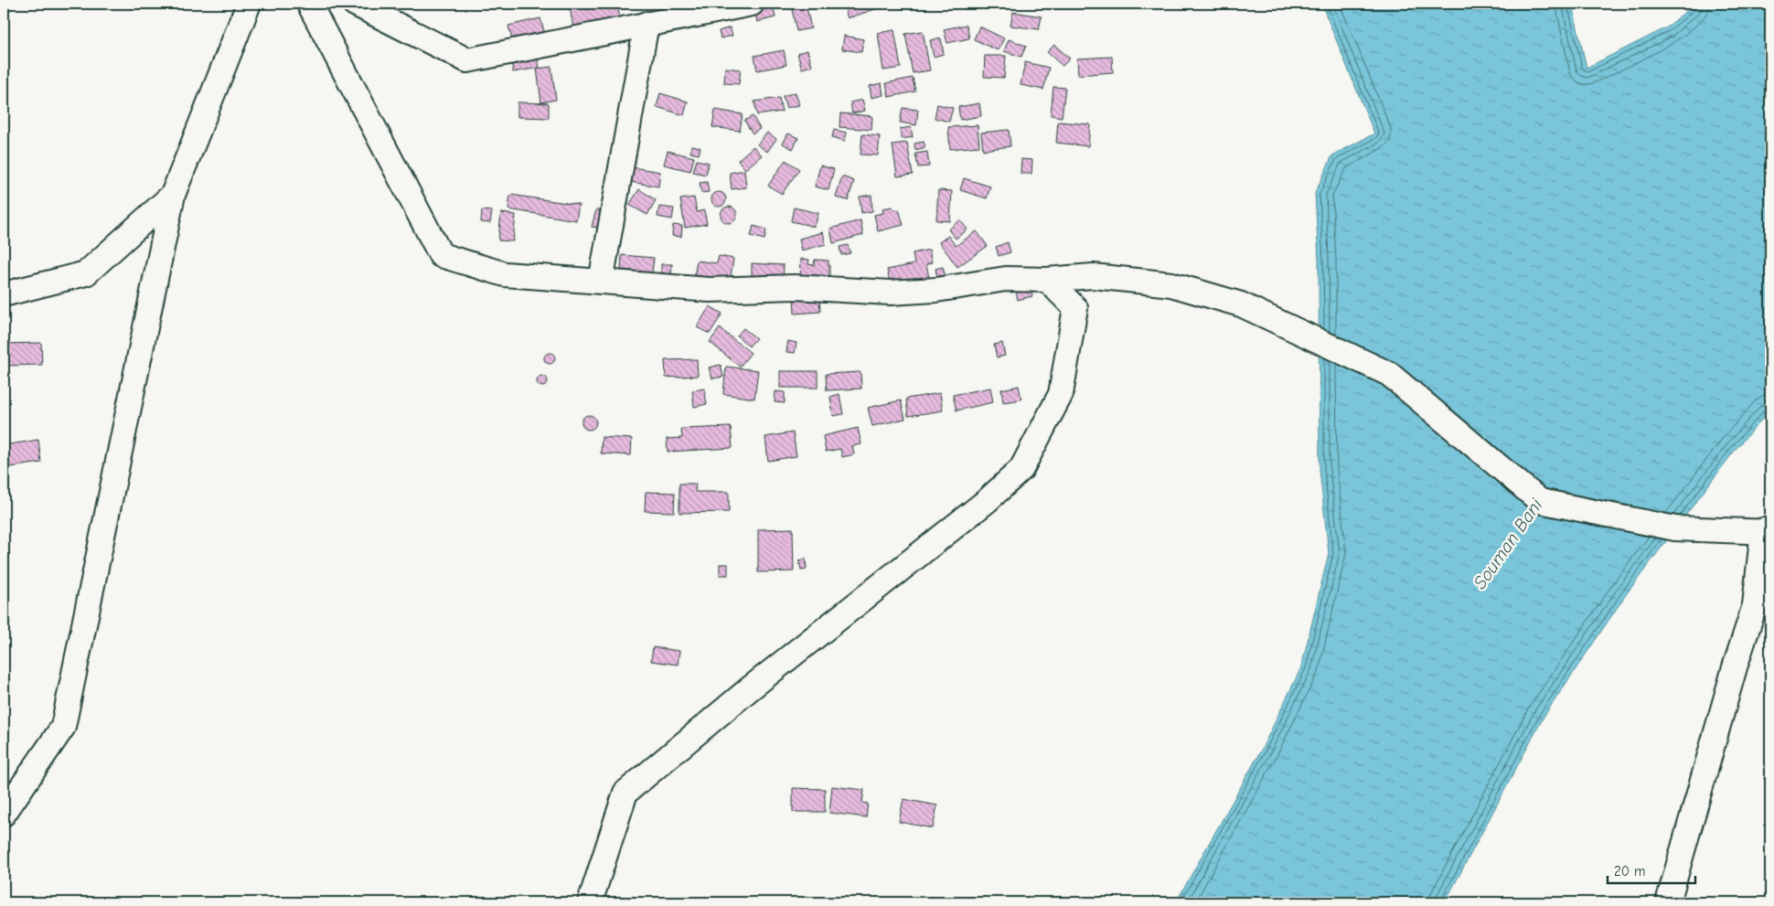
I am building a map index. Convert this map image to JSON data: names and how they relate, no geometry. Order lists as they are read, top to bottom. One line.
{"water":["Souman Bani"],"scale_bar":"20 m"}
